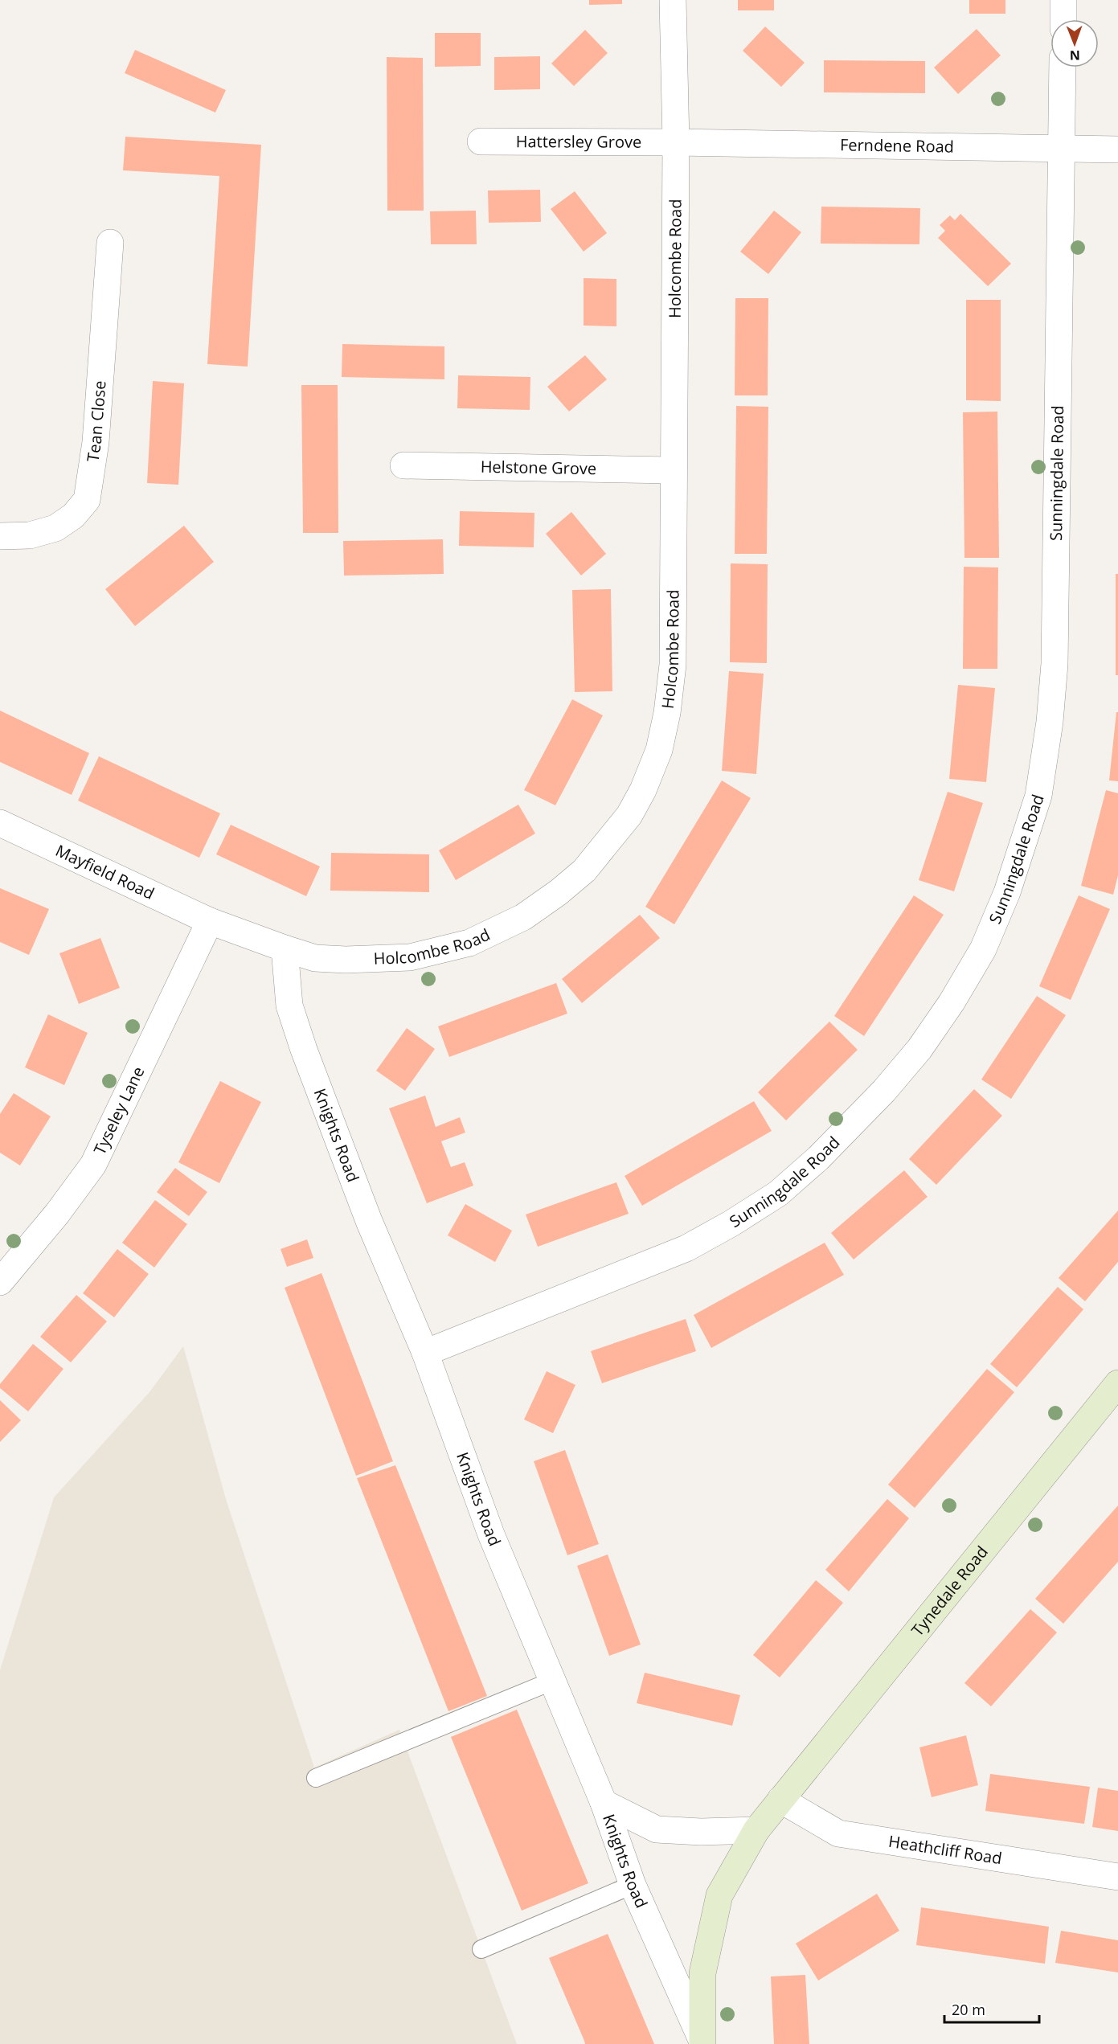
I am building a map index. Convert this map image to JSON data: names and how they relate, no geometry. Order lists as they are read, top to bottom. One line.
{"streets":{"street":["Hattersley Grove","Ferndene Road","Holcombe Road","Tean Close","Helstone Grove","Sunningdale Road","Mayfield Road","Tyseley Lane","Knights Road","Tynedale Road","Heathcliff Road"]},"crossings":[["Hattersley Grove","Ferndene Road"],["Hattersley Grove","Holcombe Road"],["Ferndene Road","Holcombe Road"],["Ferndene Road","Sunningdale Road"],["Holcombe Road","Helstone Grove"],["Holcombe Road","Mayfield Road"],["Holcombe Road","Tyseley Lane"],["Holcombe Road","Knights Road"],["Sunningdale Road","Knights Road"],["Mayfield Road","Tyseley Lane"],["Knights Road","Tynedale Road"],["Knights Road","Heathcliff Road"],["Tynedale Road","Heathcliff Road"]],"scale_bar":"20 m","north":"bottom"}
